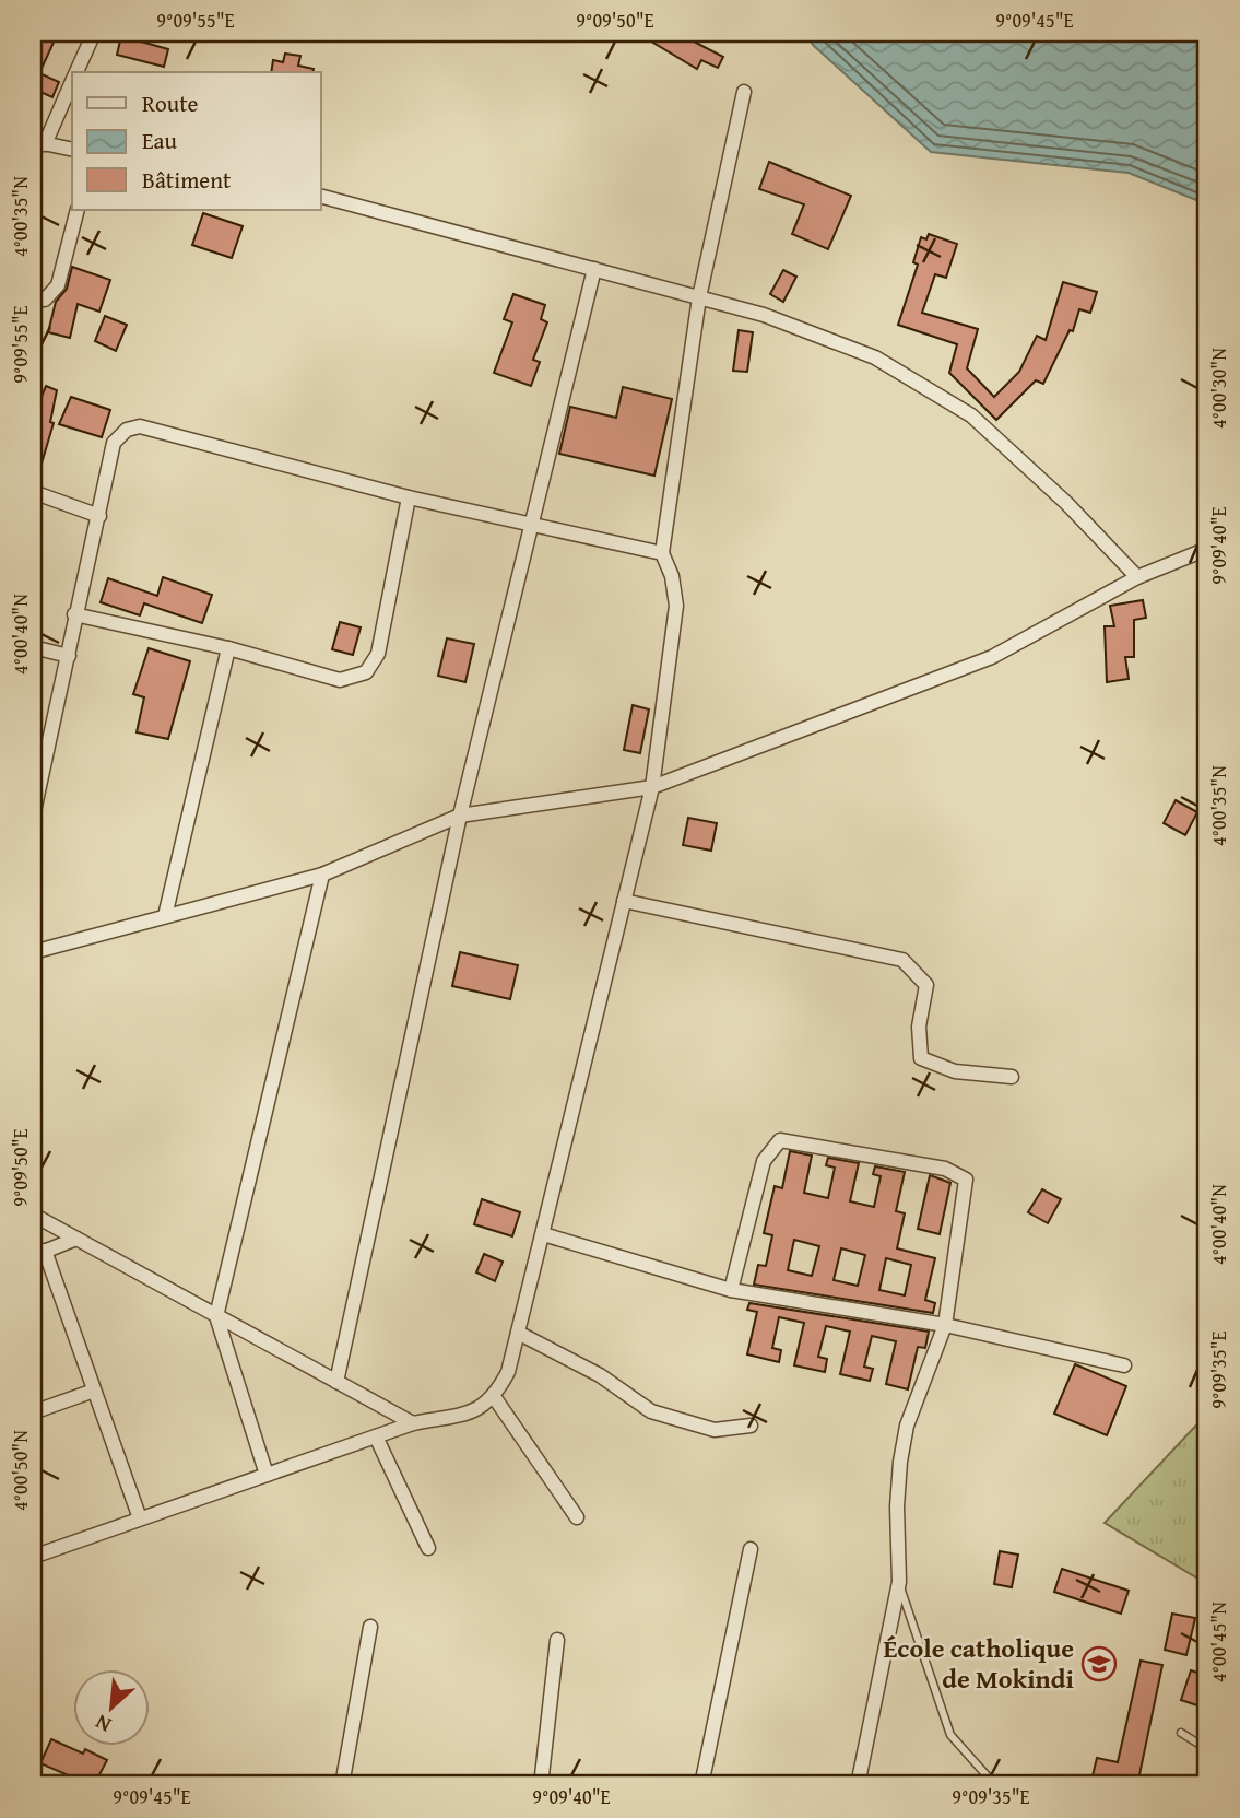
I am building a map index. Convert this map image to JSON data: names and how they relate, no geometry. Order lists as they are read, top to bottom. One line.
{"places":{"school or university":["École catholique de Mokindi"]},"legend":["Route","Eau","Bâtiment"],"north":"bottom left","coordinates":["9°09'55\"E","9°09'50\"E","9°09'45\"E","4°00'35\"N","4°00'30\"N","9°09'40\"E","4°00'40\"N","9°09'35\"E","4°00'50\"N","4°00'45\"N"]}
